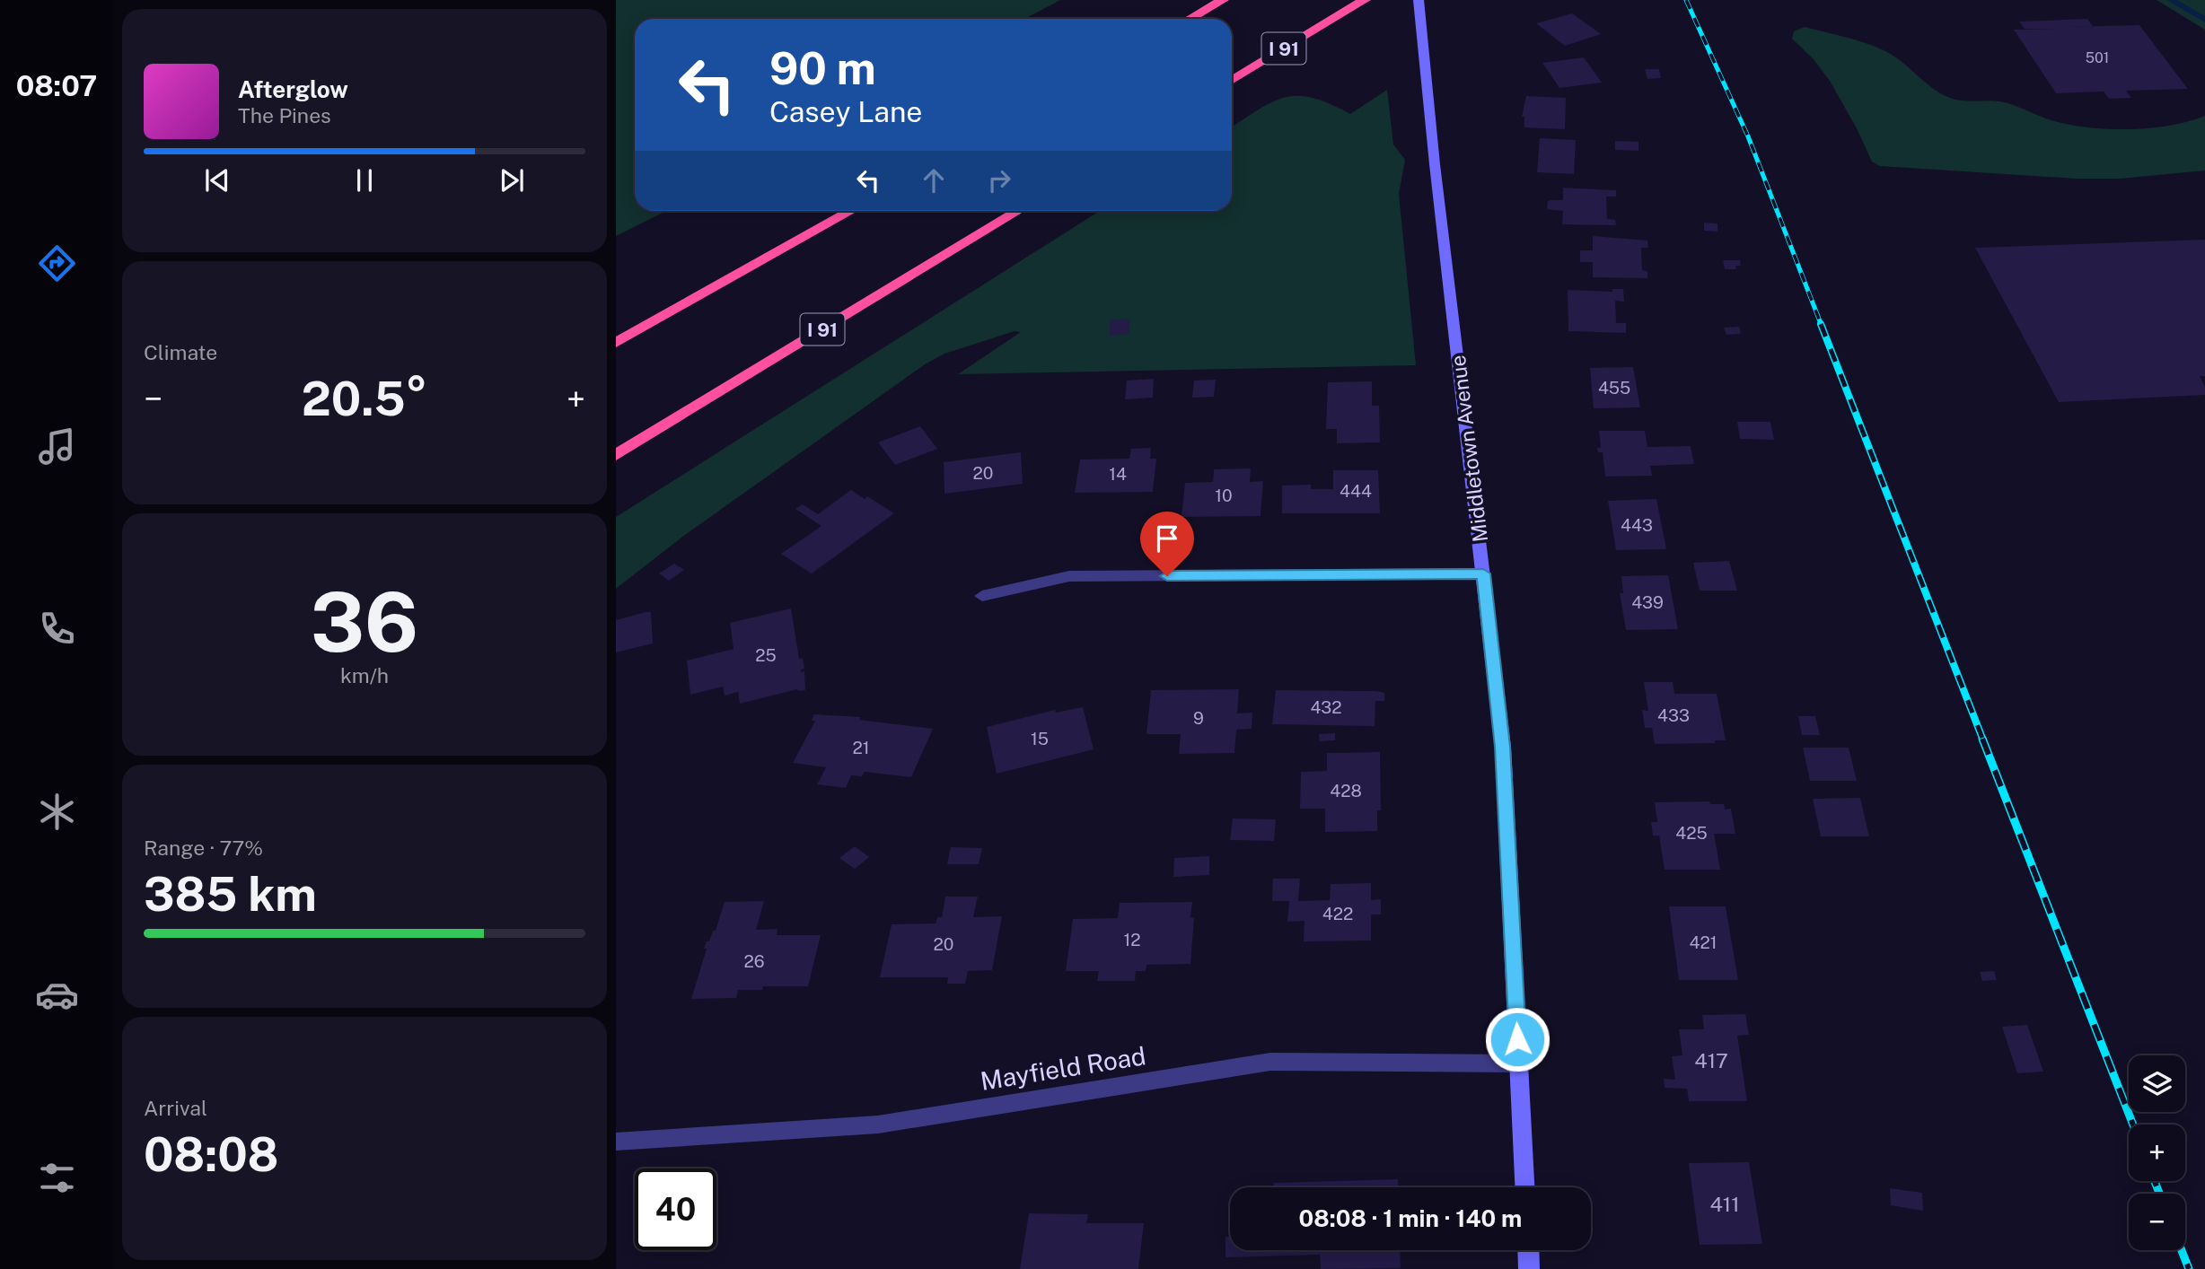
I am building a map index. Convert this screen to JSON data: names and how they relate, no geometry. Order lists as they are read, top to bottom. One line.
{"streets":{"highway":["I 91"],"street":["Middletown Avenue","Mayfield Road"]},"crossings":[["Middletown Avenue","Mayfield Road"]],"house_numbers":["501","455","20","14","444","10","443","439","25","432","433","9","15","21","428","425","422","12","421","20","26","417","411"],"page":{"tabs":"08:07","turn":["90 m","Casey Lane"],"song":["Afterglow","The Pines"],"tile":["Climate",["36","km/h"],["Range · 77%","385 km"],["Arrival","08:08"]],"heat":["−","20.5°","+"],"map_buttons":["+","−"],"limit":"40","trip":"08:08 · 1 min · 140 m"}}
